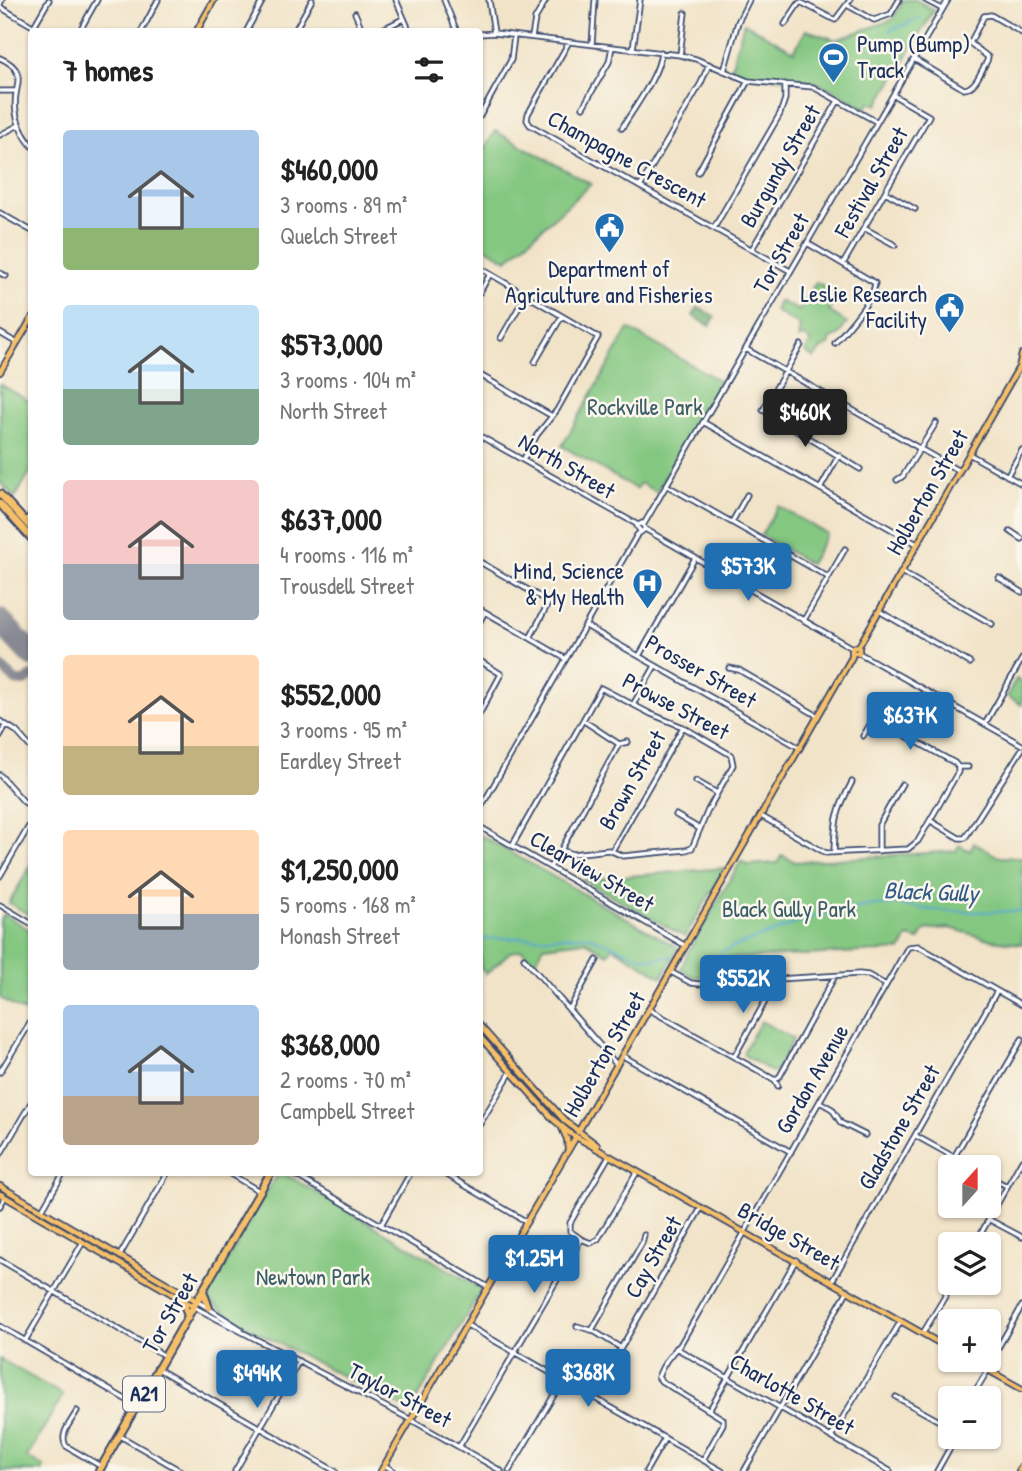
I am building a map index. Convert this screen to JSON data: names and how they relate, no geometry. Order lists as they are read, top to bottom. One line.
{"streets":{"highway":["Tor Street","A21"],"main road":["Holberton Street","Bridge Street","Taylor Street"],"street":["Champagne Crescent","Burgundy Street","Festival Street","North Street","Prosser Street","Prowse Street","Brown Street","Clearview Street","Gordon Avenue","Gladstone Street","Cay Street","Charlotte Street"]},"crossings":[["Champagne Crescent","Burgundy Street"],["Champagne Crescent","Tor Street"],["Festival Street","Tor Street"],["Tor Street","North Street"],["Tor Street","Prosser Street"],["Tor Street","Taylor Street"],["Holberton Street","Prosser Street"],["Holberton Street","Clearview Street"],["Holberton Street","Bridge Street"],["Holberton Street","Taylor Street"],["Prowse Street","Brown Street"],["Gordon Avenue","Gladstone Street"],["Gordon Avenue","Bridge Street"],["Gordon Avenue","Charlotte Street"],["Gladstone Street","Bridge Street"],["Bridge Street","Cay Street"]],"water":["Black Gully"],"parks":["Rockville Park","Black Gully Park","Newtown Park"],"places":{"sports":["Pump (Bump) Track"],"public building":["Department of Agriculture and Fisheries","Leslie Research Facility"],"hospital":["Mind, Science & My Health"]},"north":"top","page":{"heading":"7 homes","list":[{"name":"$460,000","note":"3 rooms · 89 m² · Quelch Street"},{"name":"$573,000","note":"3 rooms · 104 m² · North Street"},{"name":"$637,000","note":"4 rooms · 116 m² · Trousdell Street"},{"name":"$552,000","note":"3 rooms · 95 m² · Eardley Street"},{"name":"$1,250,000","note":"5 rooms · 168 m² · Monash Street"},{"name":"$368,000","note":"2 rooms · 70 m² · Campbell Street"}],"price":["$460K","$573K","$637K","$552K","$1.25M","$368K","$494K"],"map_buttons":["+","−"]}}
